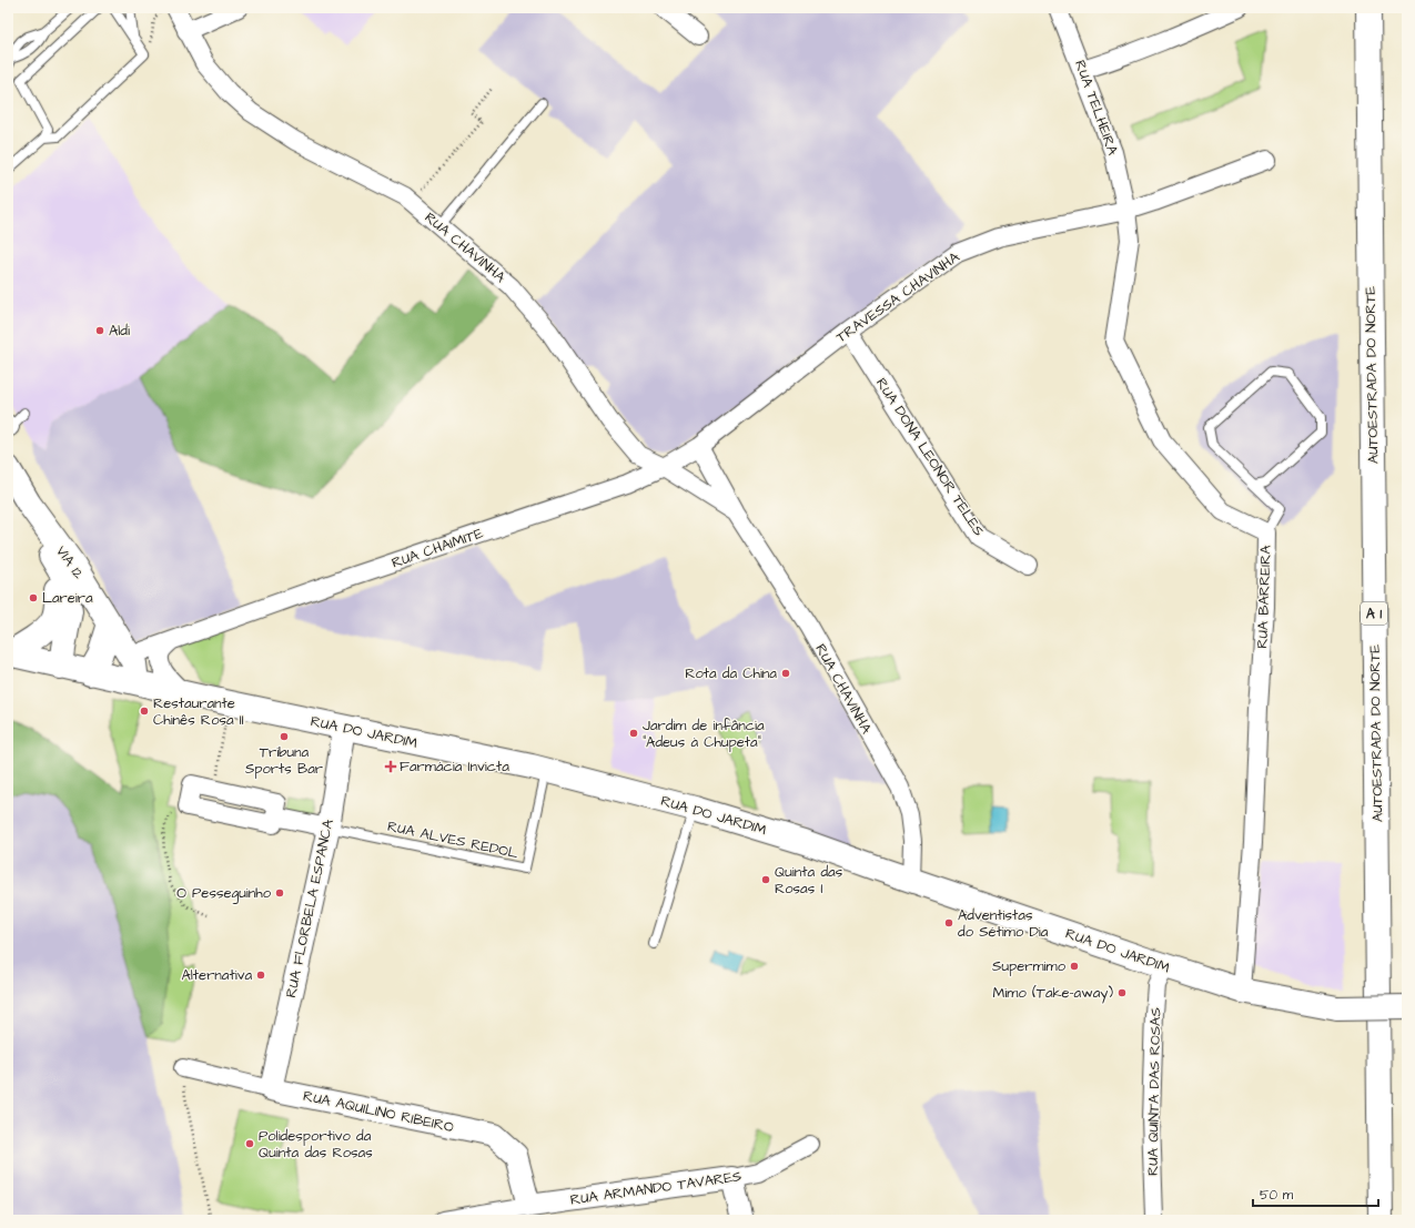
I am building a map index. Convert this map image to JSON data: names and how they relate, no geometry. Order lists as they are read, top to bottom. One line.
{"streets":{"main road":["AUTOESTRADA DO NORTE","VIA 12","A 1","RUA DO JARDIM"],"street":["RUA TELHEIRA","RUA CHAVINHA","TRAVESSA CHAVINHA","RUA DONA LEONOR TELES","RUA CHAIMITE","RUA BARREIRA","RUA FLORBELA ESPANCA","RUA QUINTA DAS ROSAS","RUA AQUILINO RIBEIRO","RUA ARMANDO TAVARES"],"lane":["RUA ALVES REDOL"]},"crossings":[["RUA TELHEIRA","TRAVESSA CHAVINHA"],["RUA TELHEIRA","RUA BARREIRA"],["RUA CHAVINHA","TRAVESSA CHAVINHA"],["RUA CHAVINHA","RUA CHAIMITE"],["RUA CHAVINHA","RUA DO JARDIM"],["TRAVESSA CHAVINHA","RUA DONA LEONOR TELES"],["TRAVESSA CHAVINHA","RUA CHAIMITE"],["TRAVESSA CHAVINHA","RUA BARREIRA"],["RUA CHAIMITE","VIA 12"],["VIA 12","RUA DO JARDIM"],["RUA BARREIRA","RUA DO JARDIM"],["RUA DO JARDIM","RUA ALVES REDOL"],["RUA DO JARDIM","RUA FLORBELA ESPANCA"],["RUA DO JARDIM","RUA QUINTA DAS ROSAS"],["RUA ALVES REDOL","RUA FLORBELA ESPANCA"],["RUA FLORBELA ESPANCA","RUA AQUILINO RIBEIRO"],["RUA AQUILINO RIBEIRO","RUA ARMANDO TAVARES"]],"places":{"other":["Aldi","Lareira","Rota da China","Restaurante Chinês Rosa II","Jardim de infância \"Adeus à Chupeta\"","Tribuna Sports Bar","Quinta das Rosas I","O Pesseguinho","Adventistas do Sétimo Dia","Supermimo","Alternativa","Mimo (Take-away)","Polidesportivo da Quinta das Rosas"],"health":["Farmácia Invicta"]},"scale_bar":"50 m"}
